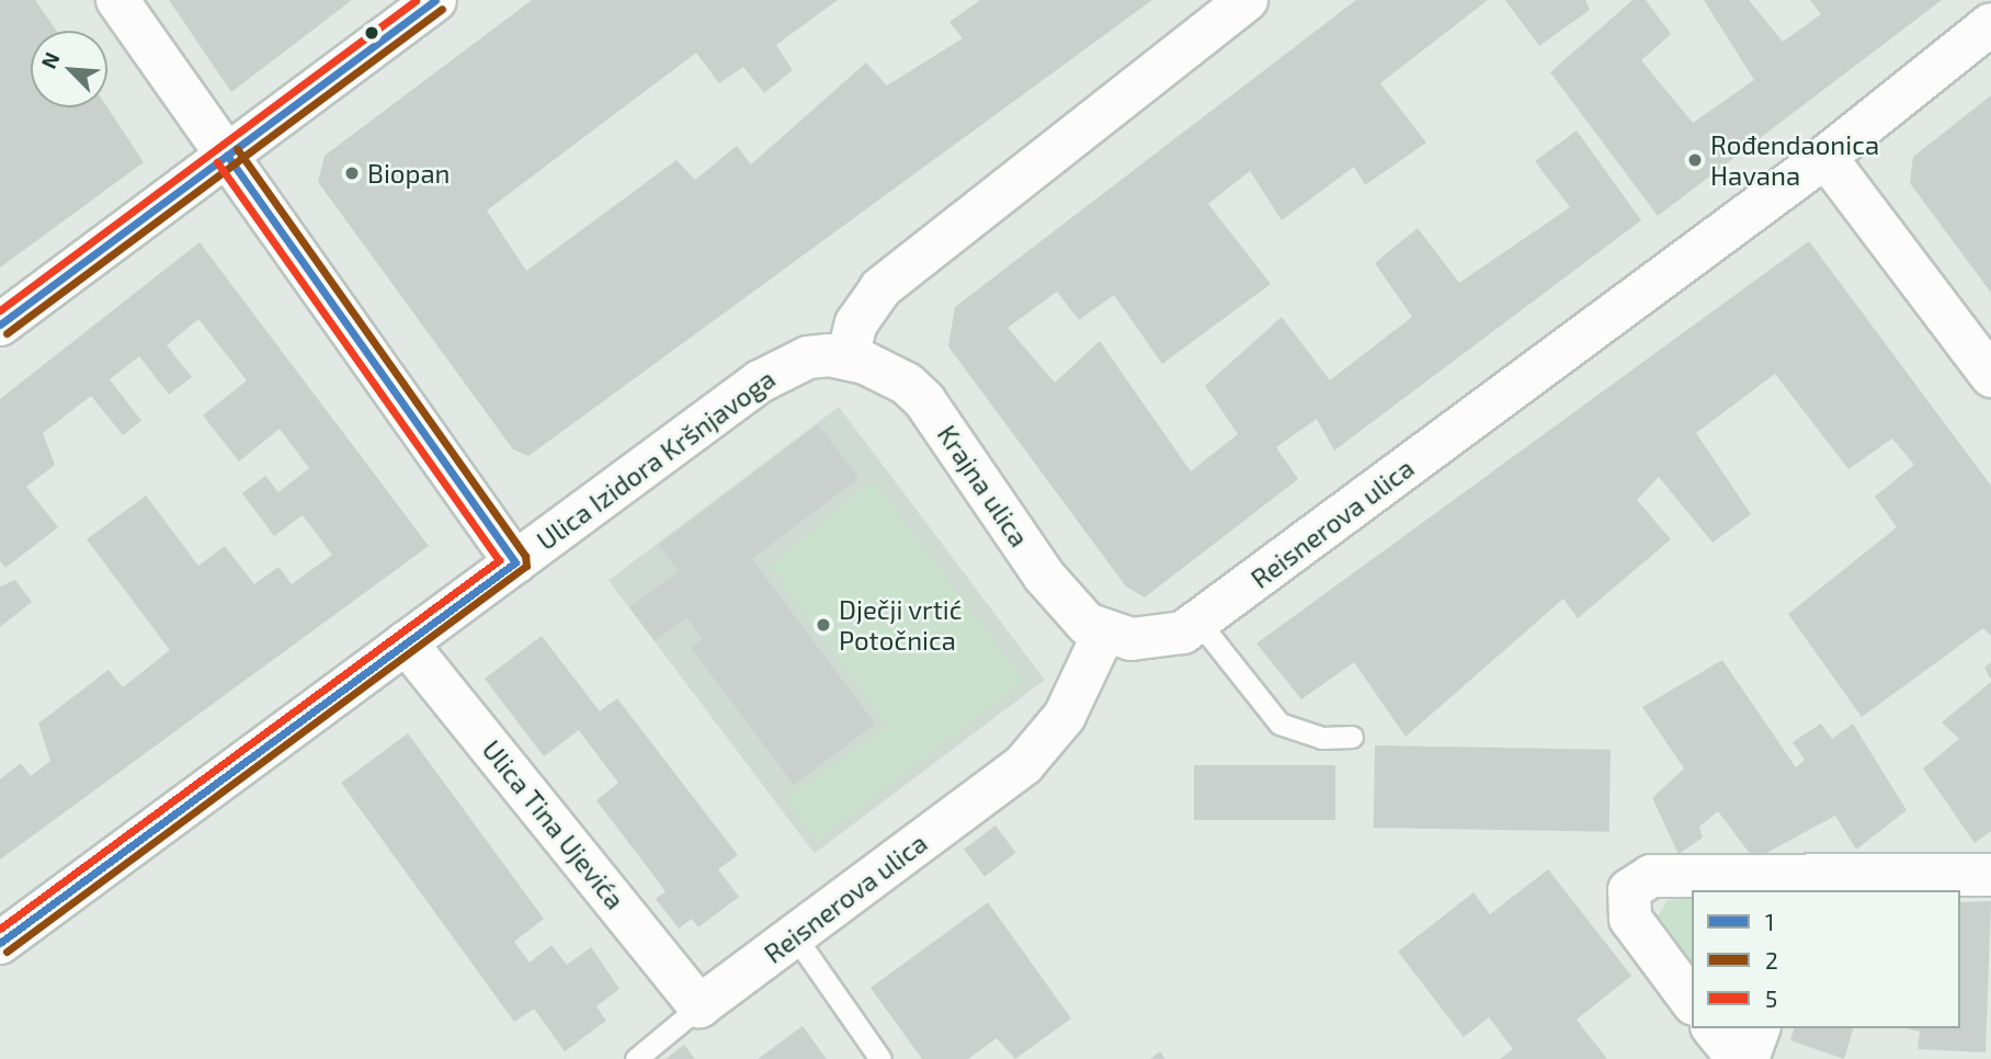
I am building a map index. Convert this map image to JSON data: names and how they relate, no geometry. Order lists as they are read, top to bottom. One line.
{"streets":{"street":["Ulica Izidora Kršnjavoga","Krajna ulica","Reisnerova ulica","Ulica Tina Ujevića"]},"crossings":[["Ulica Izidora Kršnjavoga","Krajna ulica"],["Ulica Izidora Kršnjavoga","Ulica Tina Ujevića"],["Krajna ulica","Reisnerova ulica"],["Reisnerova ulica","Ulica Tina Ujevića"]],"places":["Rođendaonica Havana","Biopan","Dječji vrtić Potočnica"],"lines":["transit line 1","transit line 5","transit line 2"],"legend":["1","2","5"],"north":"top left"}
